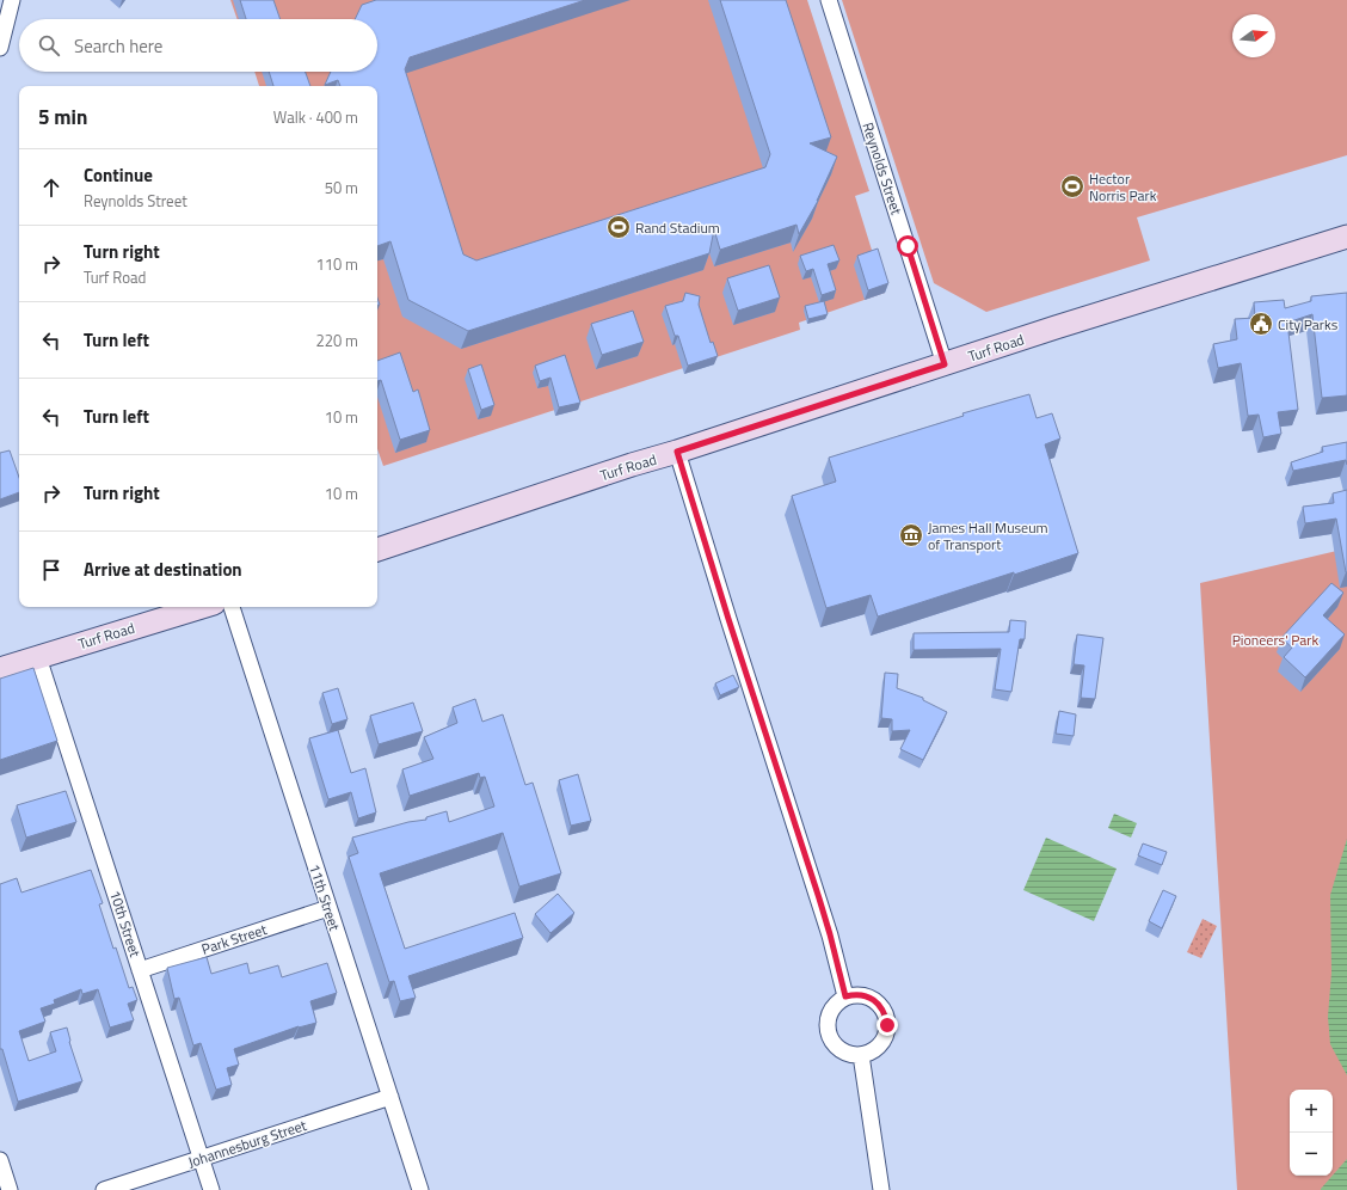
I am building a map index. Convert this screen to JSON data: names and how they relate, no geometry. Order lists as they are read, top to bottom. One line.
{"streets":{"main road":["Turf Road"],"street":["Reynolds Street","11th Street","10th Street","Park Street","Johannesburg Street"]},"crossings":[["Reynolds Street","Turf Road"],["Turf Road","10th Street"],["11th Street","Park Street"],["11th Street","Johannesburg Street"],["10th Street","Park Street"],["10th Street","Johannesburg Street"]],"parks":["Pioneers' Park"],"places":{"sports":["Hector Norris Park","Rand Stadium"],"public building":["City Parks"],"museum":["James Hall Museum of Transport"]},"north":"right","page":{"search":"Search here","heading":["5 min","Walk · 400 m"],"list":[["Continue","Reynolds Street","50 m"],["Turn right","Turf Road","110 m"],["Turn left","220 m"],["Turn left","10 m"],["Turn right","10 m"],"Arrive at destination"],"map_buttons":["+","−"]}}
